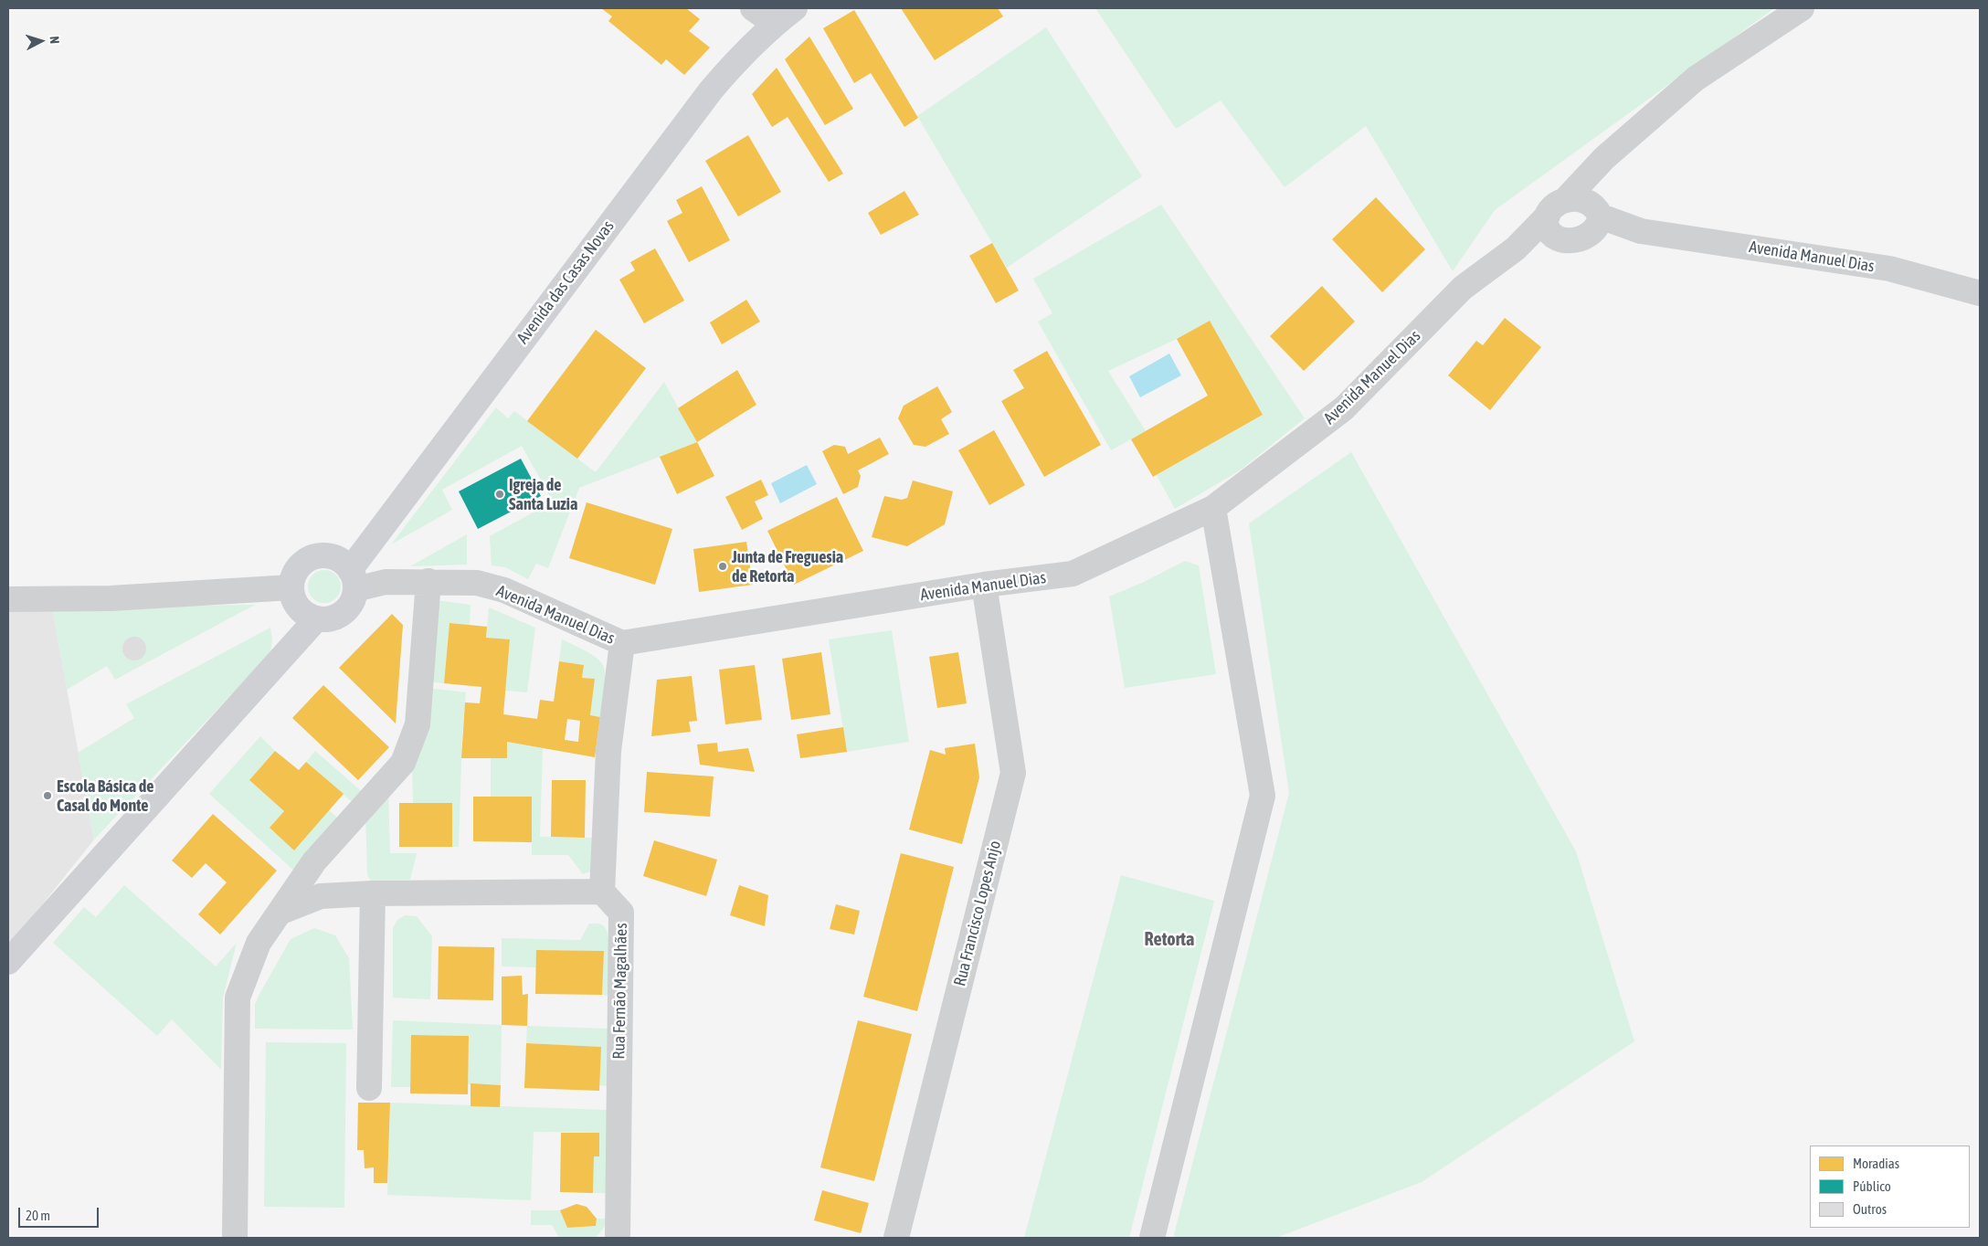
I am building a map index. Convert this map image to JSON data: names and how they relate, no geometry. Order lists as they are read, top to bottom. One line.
{"streets":{"street":["Avenida Manuel Dias","Avenida das Casas Novas","Rua Francisco Lopes Anjo","Rua Fernão Magalhães"]},"crossings":[["Avenida Manuel Dias","Avenida das Casas Novas"],["Avenida Manuel Dias","Rua Francisco Lopes Anjo"]],"districts":["Retorta"],"places":["Igreja de Santa Luzia","Junta de Freguesia de Retorta","Escola Básica de Casal do Monte"],"legend":["Moradias","Público","Outros"],"scale_bar":"20 m","north":"right"}
